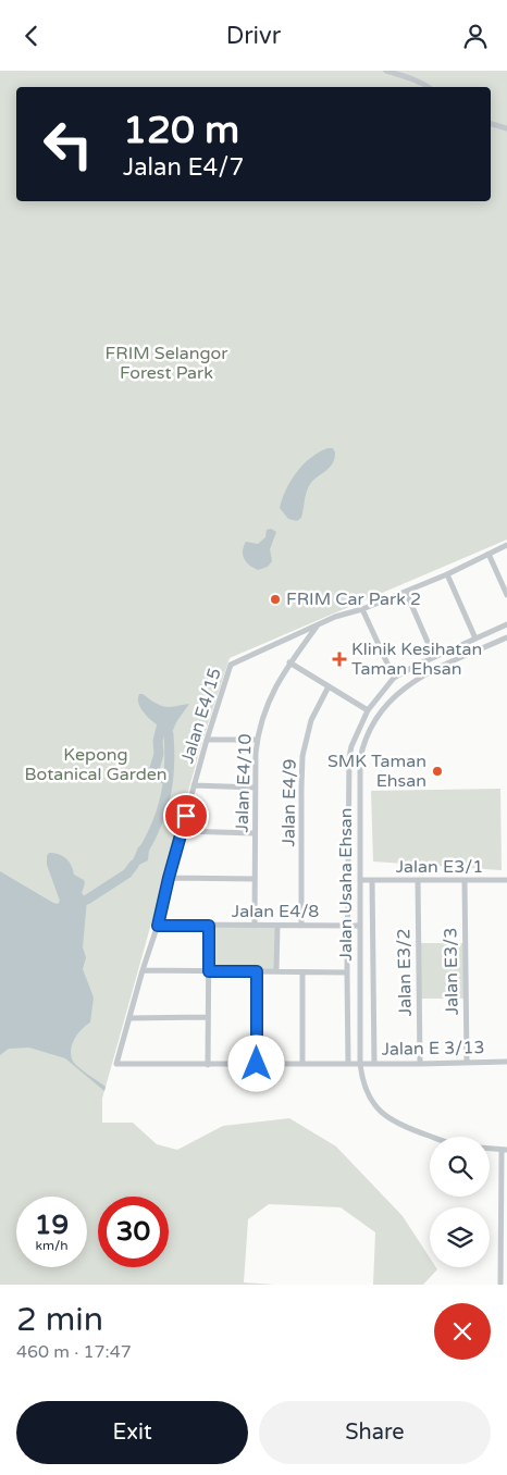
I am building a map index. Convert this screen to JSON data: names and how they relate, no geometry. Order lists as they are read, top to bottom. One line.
{"streets":{"street":["Jalan E4/15","Jalan E4/10","Jalan E4/9","Jalan E3/1","Jalan Usaha Ehsan","Jalan E4/8","Jalan E3/3","Jalan E3/2","Jalan E 3/13"]},"crossings":[["Jalan E4/15","Jalan E4/10"],["Jalan E4/15","Jalan E4/8"],["Jalan E4/15","Jalan E 3/13"],["Jalan E4/10","Jalan E4/8"],["Jalan E4/9","Jalan E4/8"],["Jalan E3/1","Jalan Usaha Ehsan"],["Jalan E3/1","Jalan E3/3"],["Jalan E3/1","Jalan E3/2"],["Jalan E3/1","Jalan E 3/13"],["Jalan Usaha Ehsan","Jalan E4/8"],["Jalan Usaha Ehsan","Jalan E 3/13"],["Jalan E3/3","Jalan E 3/13"],["Jalan E3/2","Jalan E 3/13"]],"parks":["FRIM Selangor Forest Park","Kepong Botanical Garden"],"places":{"other":["FRIM Car Park 2","SMK Taman Ehsan"],"health":["Klinik Kesihatan Taman Ehsan"]},"page":{"header":"Drivr","turn":["120 m","Jalan E4/7"],"speed":"19 km/h","limit":"30","heading":["2 min","460 m · 17:47"],"buttons":["Exit","Share"]}}
